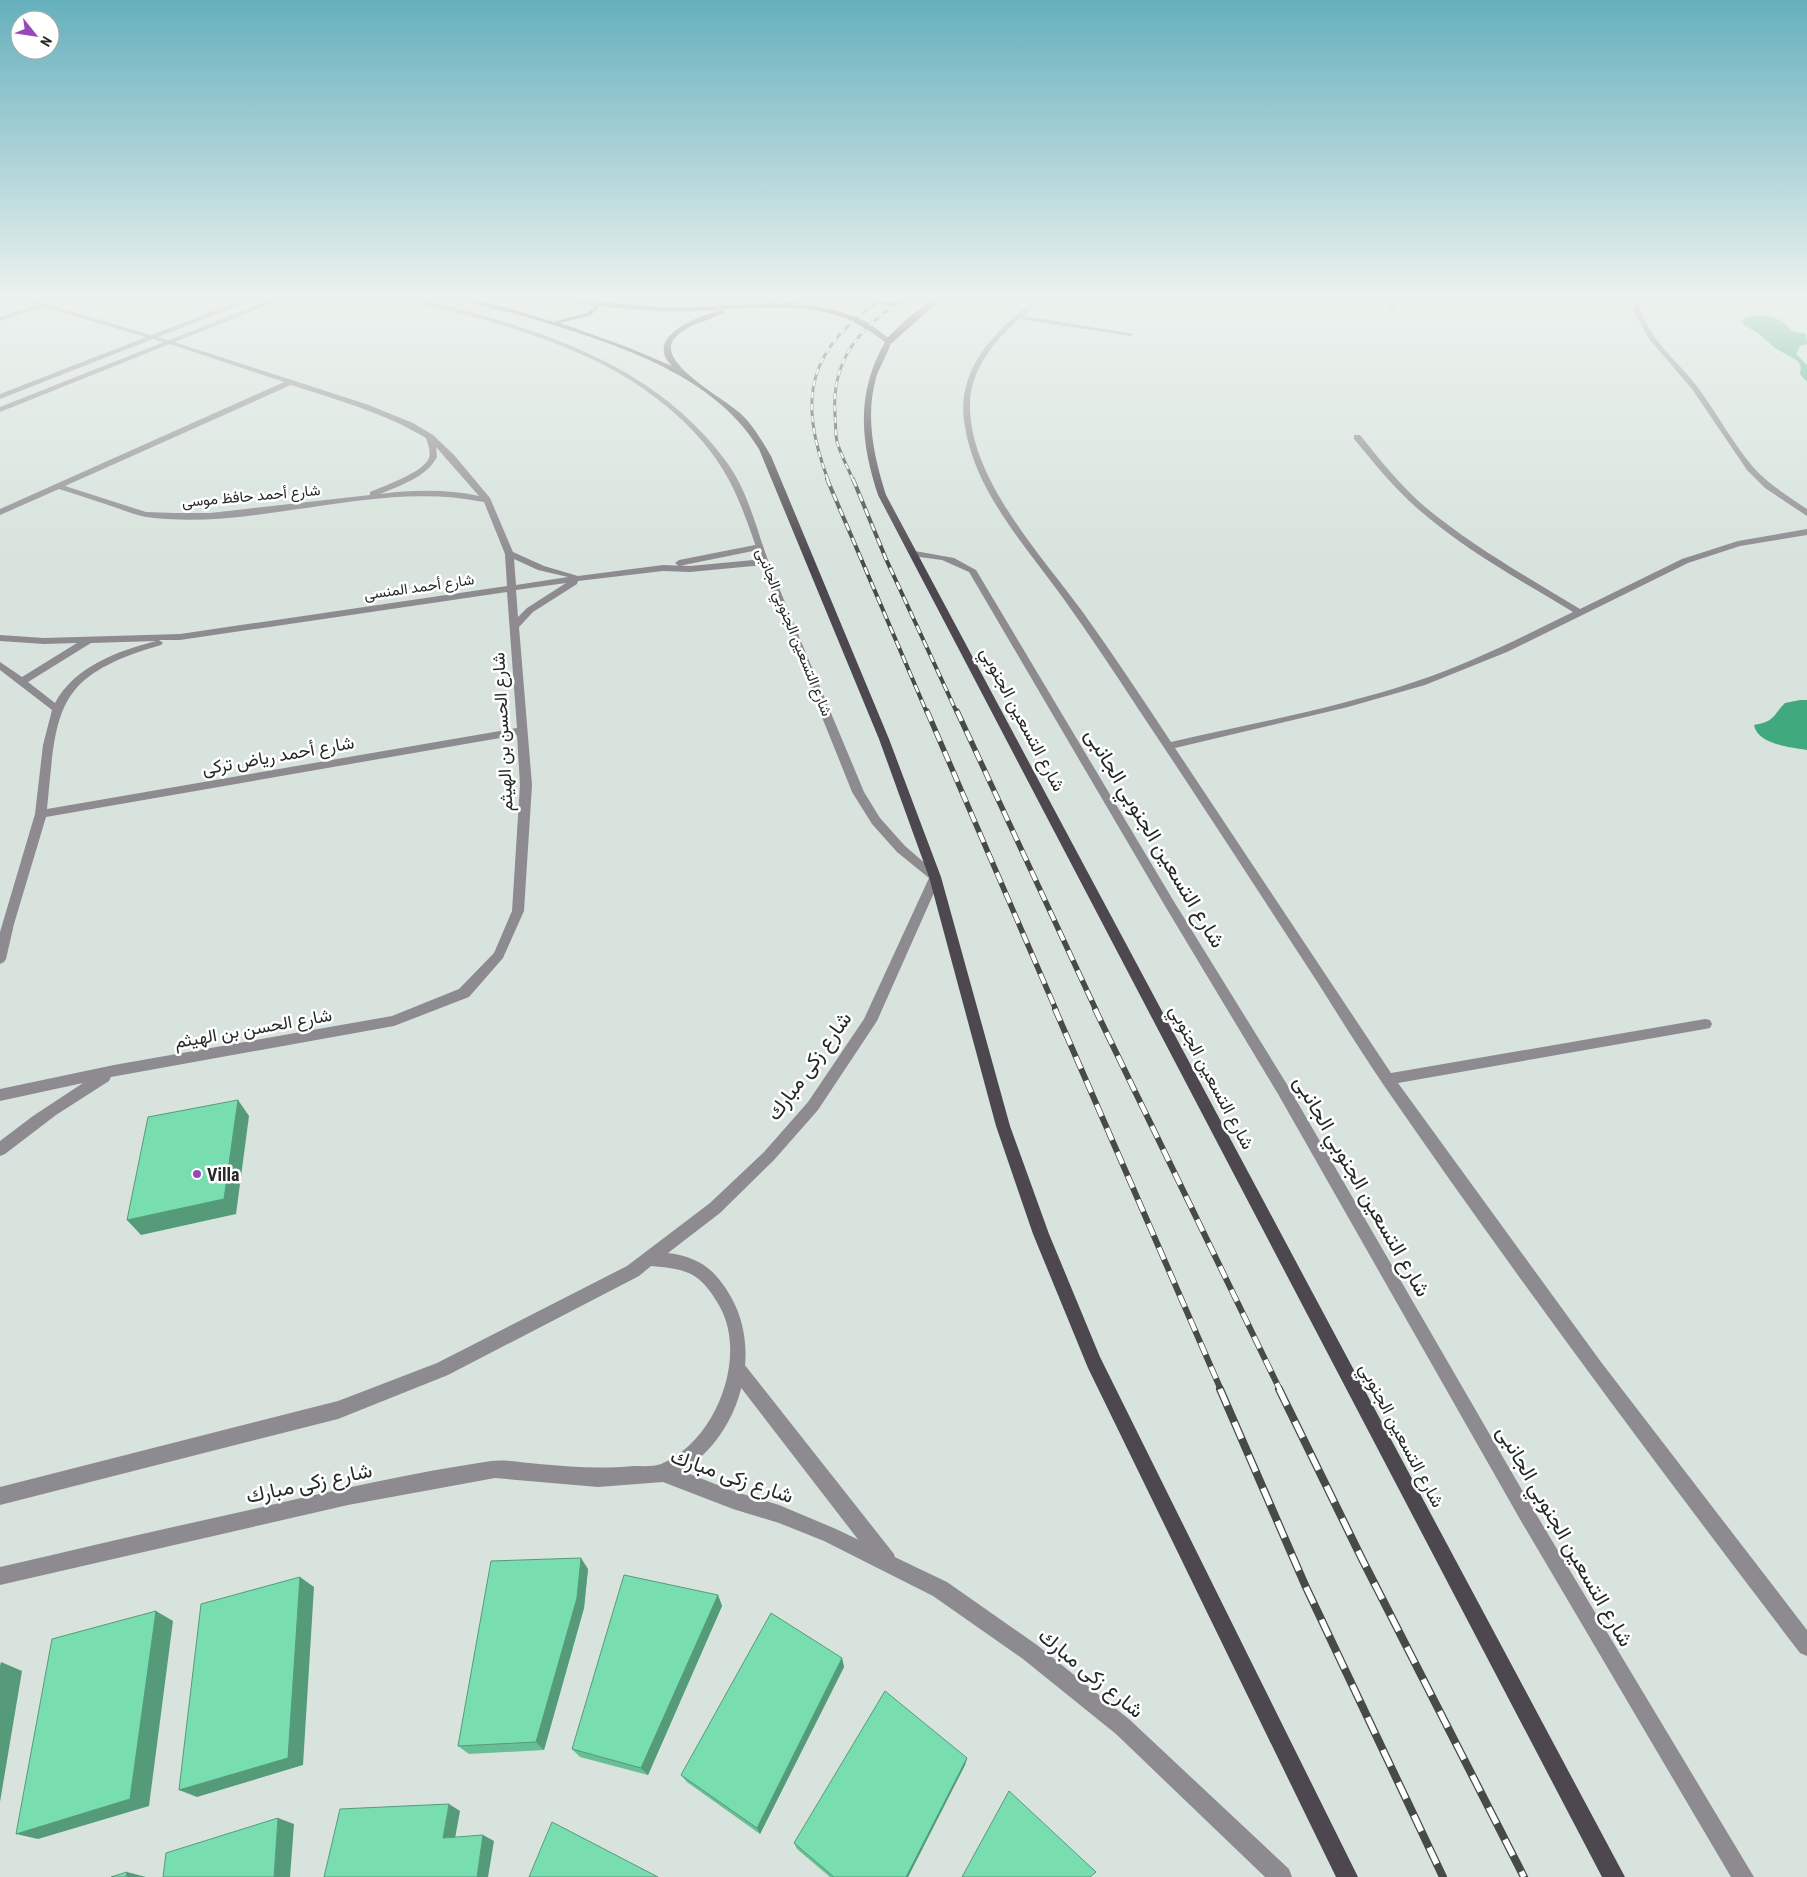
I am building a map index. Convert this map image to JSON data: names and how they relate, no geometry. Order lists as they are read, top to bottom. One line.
{"streets":{"main road":["شارع التسعين الجنوبي"],"street":["شارع أحمد حافظ موسى","شارع أحمد المنسى","شارع التسعين الجنوبي الجانبى","شارع الحسن بن الهيثم","شارع أحمد رياض تركى","شارع زكى مبارك"]},"crossings":[["شارع أحمد حافظ موسى","شارع الحسن بن الهيثم"],["شارع أحمد المنسى","شارع التسعين الجنوبي الجانبى"],["شارع أحمد المنسى","شارع الحسن بن الهيثم"],["شارع أحمد المنسى","شارع أحمد رياض تركى"],["شارع التسعين الجنوبي الجانبى","شارع التسعين الجنوبي"],["شارع التسعين الجنوبي الجانبى","شارع زكى مبارك"],["شارع الحسن بن الهيثم","شارع أحمد رياض تركى"]],"places":["Villa"],"north":"bottom right"}
